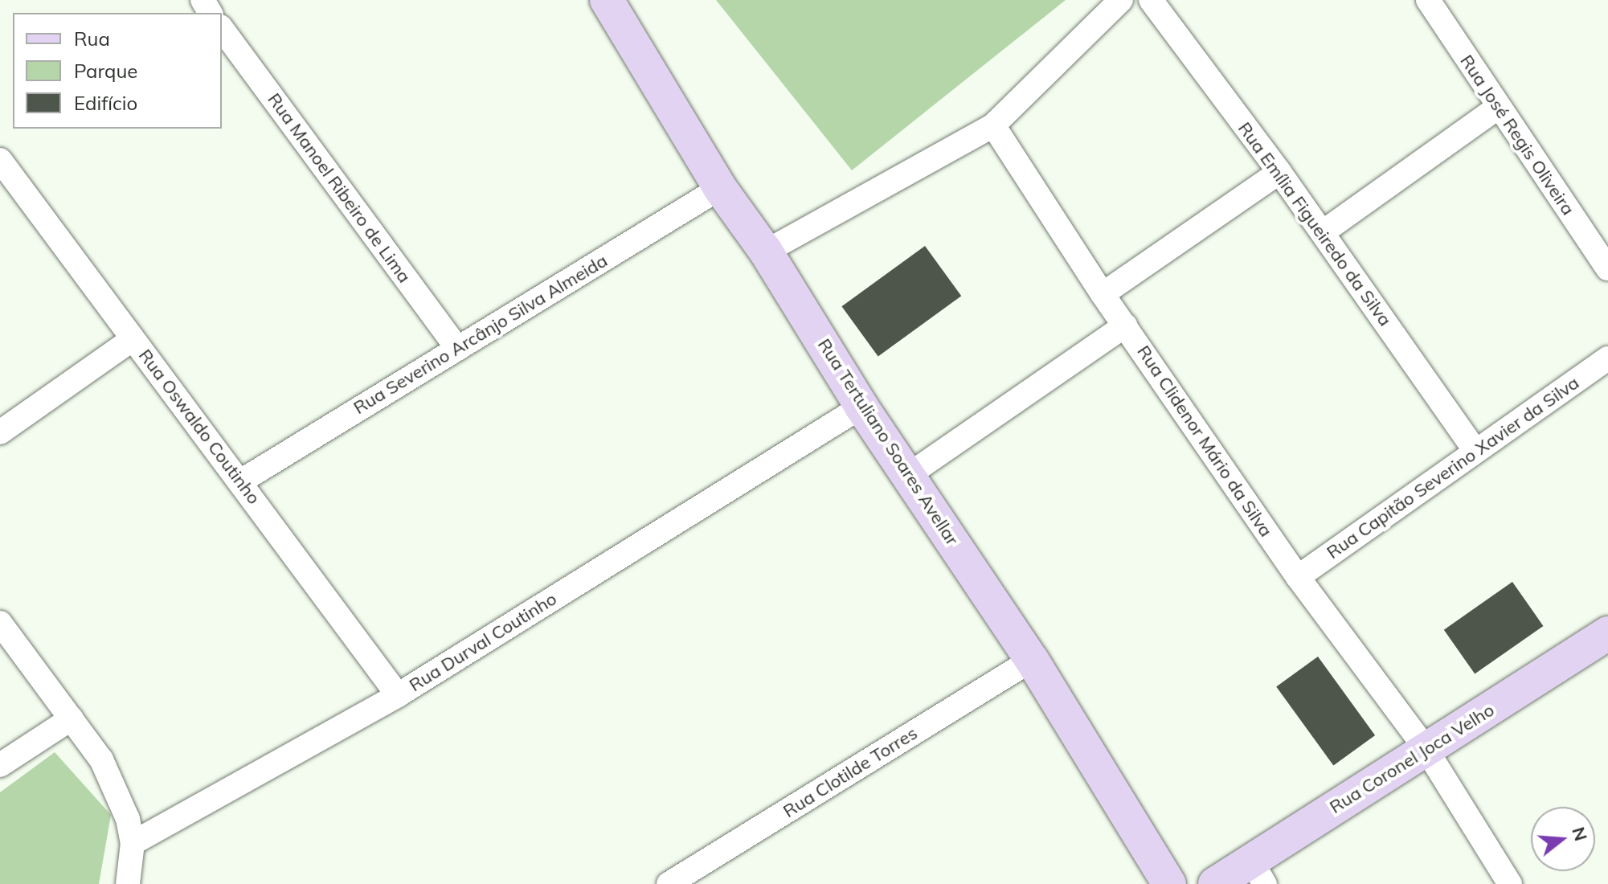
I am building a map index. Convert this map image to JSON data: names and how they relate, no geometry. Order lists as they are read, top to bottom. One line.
{"streets":{"street":["Rua José Regis Oliveira","Rua Manoel Ribeiro de Lima","Rua Emília Figueiredo da Silva","Rua Severino Arcânjo Silva Almeida","Rua Oswaldo Coutinho","Rua Clidenor Mário da Silva","Rua Tertuliano Soares Avellar","Rua Capitão Severino Xavier da Silva","Rua Durval Coutinho","Rua Coronel Joca Velho","Rua Clotilde Torres"]},"crossings":[["Rua Manoel Ribeiro de Lima","Rua Severino Arcânjo Silva Almeida"],["Rua Emília Figueiredo da Silva","Rua Capitão Severino Xavier da Silva"],["Rua Severino Arcânjo Silva Almeida","Rua Oswaldo Coutinho"],["Rua Severino Arcânjo Silva Almeida","Rua Tertuliano Soares Avellar"],["Rua Oswaldo Coutinho","Rua Durval Coutinho"],["Rua Clidenor Mário da Silva","Rua Capitão Severino Xavier da Silva"],["Rua Clidenor Mário da Silva","Rua Coronel Joca Velho"],["Rua Tertuliano Soares Avellar","Rua Durval Coutinho"],["Rua Tertuliano Soares Avellar","Rua Clotilde Torres"]],"legend":["Rua","Parque","Edifício"],"north":"right"}
